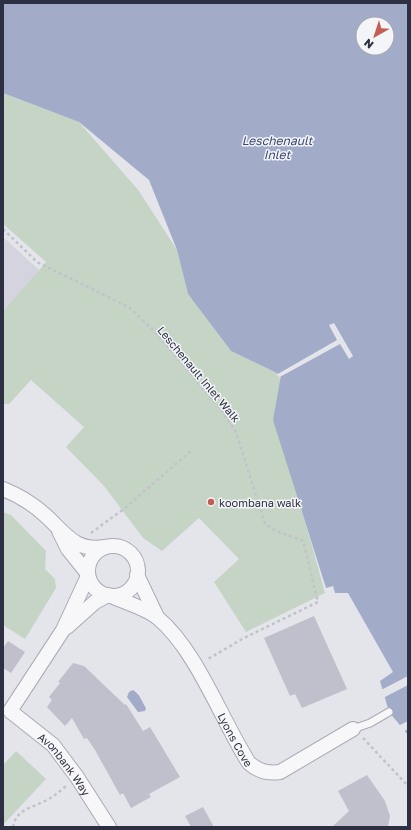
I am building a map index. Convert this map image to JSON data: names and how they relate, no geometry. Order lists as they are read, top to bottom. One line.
{"streets":{"street":["Lyons Cove","Avonbank Way"],"path":["Leschenault Inlet Walk"]},"crossings":[["Leschenault Inlet Walk","Lyons Cove"]],"water":["Leschenault Inlet"],"places":["koombana walk"],"north":"bottom left"}
